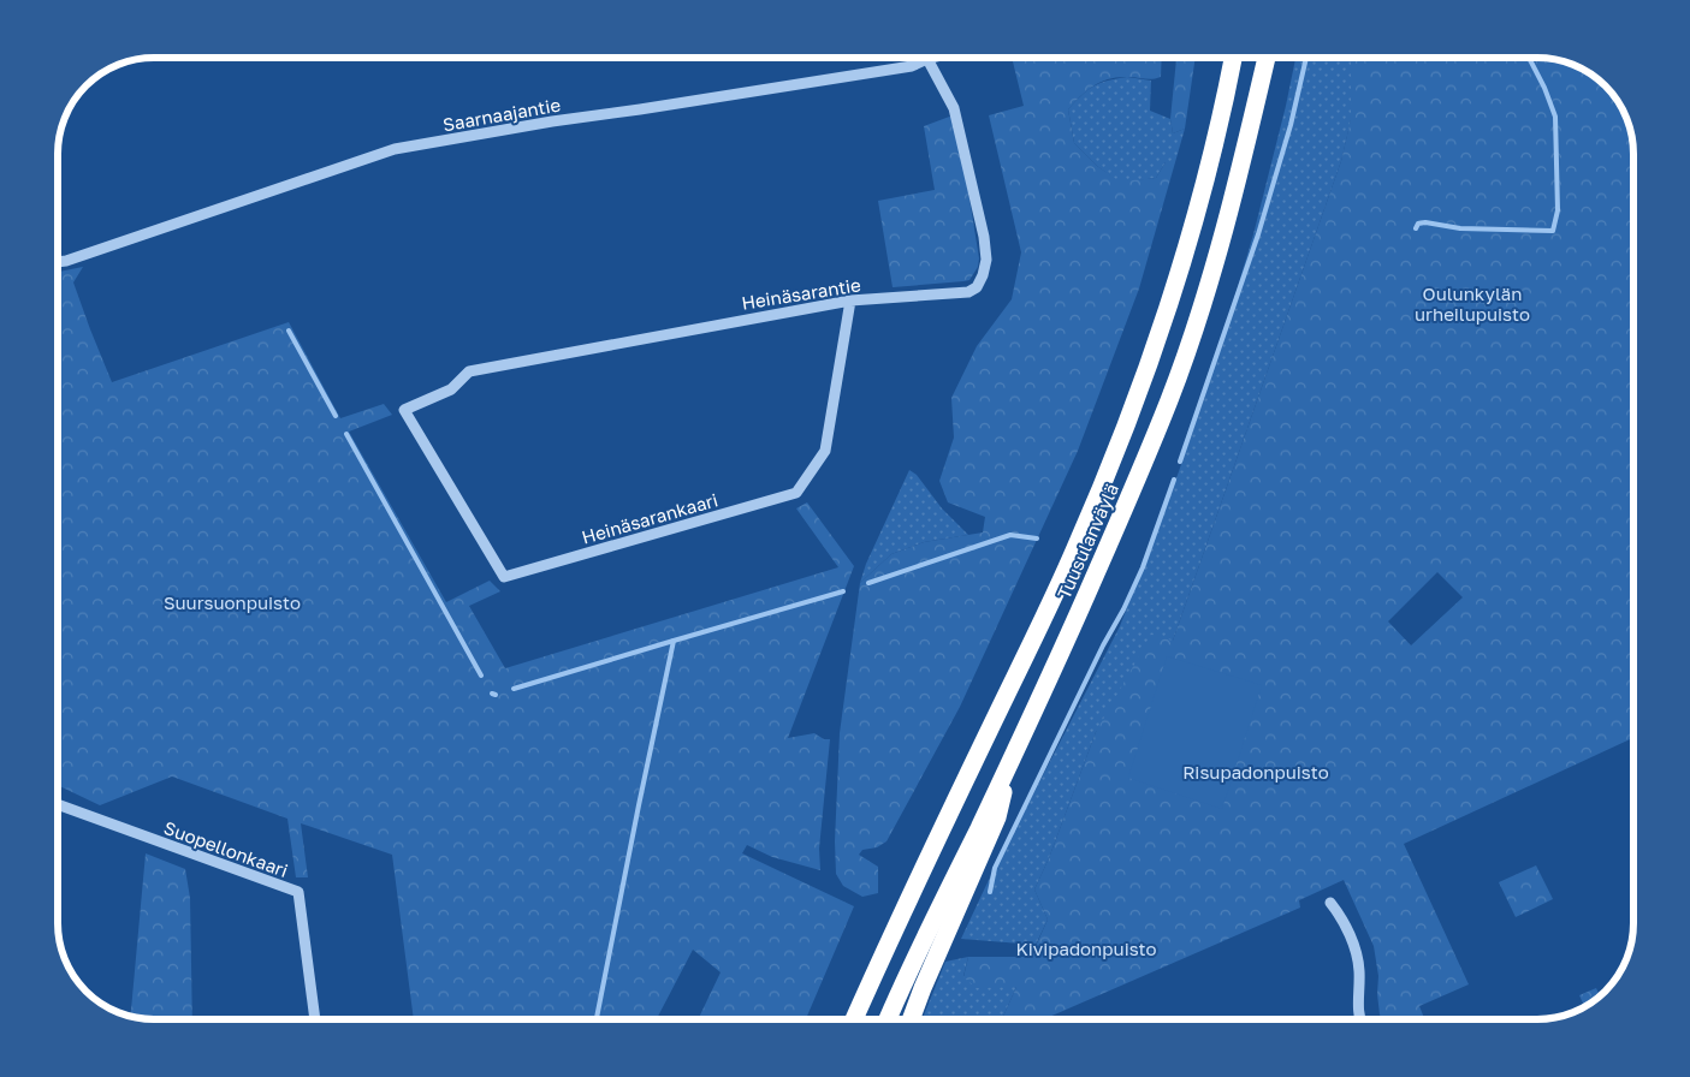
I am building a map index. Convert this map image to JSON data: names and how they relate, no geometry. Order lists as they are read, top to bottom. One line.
{"streets":{"highway":["Tuusulanväylä"],"street":["Saarnaajantie","Heinäsarantie","Heinäsarankaari","Suopellonkaari"]},"crossings":[["Saarnaajantie","Heinäsarantie"],["Heinäsarantie","Heinäsarankaari"]],"parks":["Oulunkylän urheilupuisto","Suursuonpuisto","Risupadonpuisto","Kivipadonpuisto"]}
